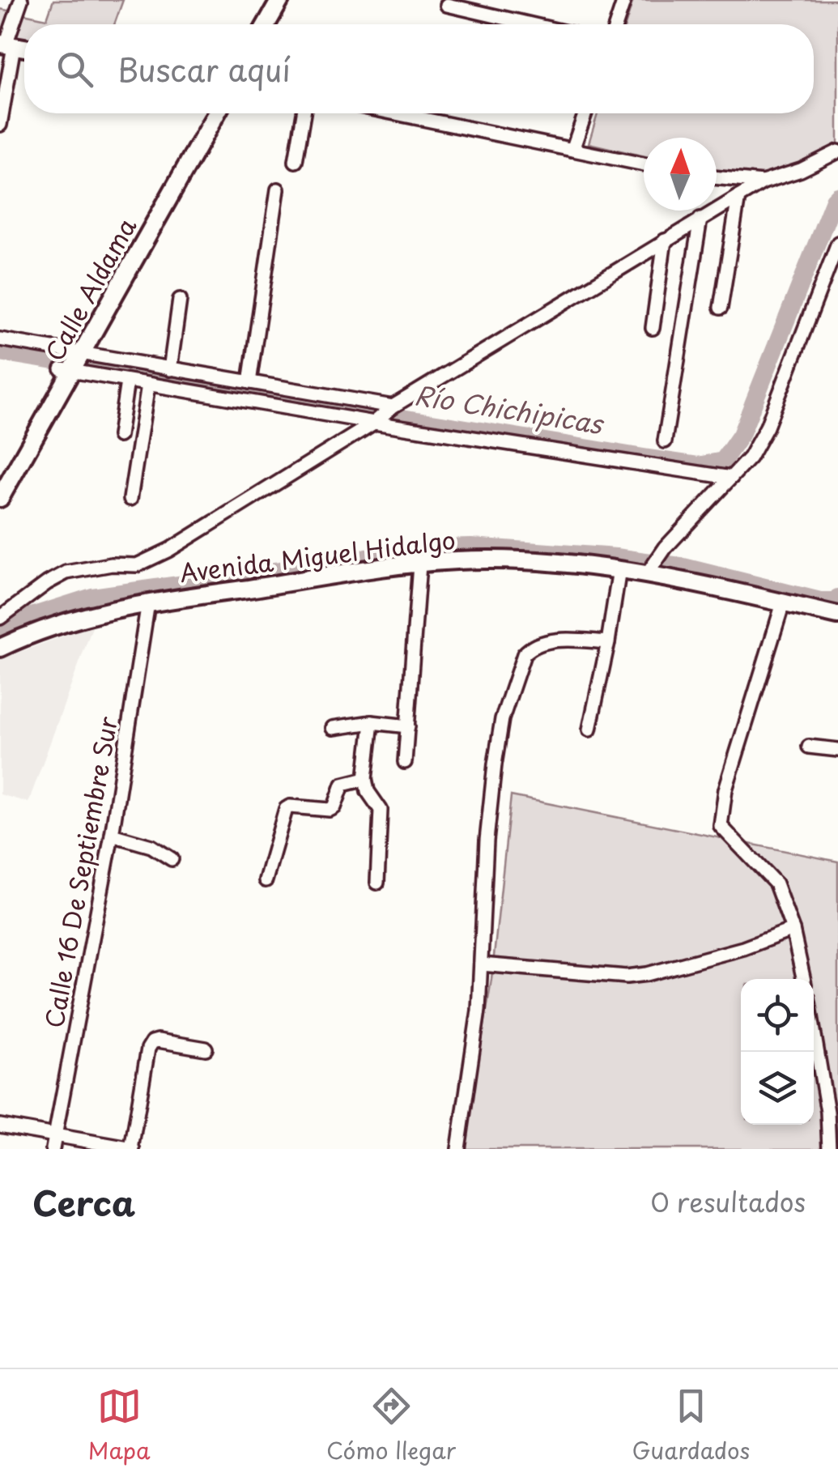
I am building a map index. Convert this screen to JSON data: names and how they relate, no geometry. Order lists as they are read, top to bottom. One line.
{"streets":{"main road":["Calle Aldama","Avenida Miguel Hidalgo"],"street":["Calle 16 De Septiembre Sur"]},"crossings":[["Avenida Miguel Hidalgo","Calle 16 De Septiembre Sur"]],"water":["Río Chichipicas"],"north":"top","page":{"search":"Buscar aquí","heading":["Cerca","0 resultados"],"nav":["Mapa","Cómo llegar","Guardados"]}}
